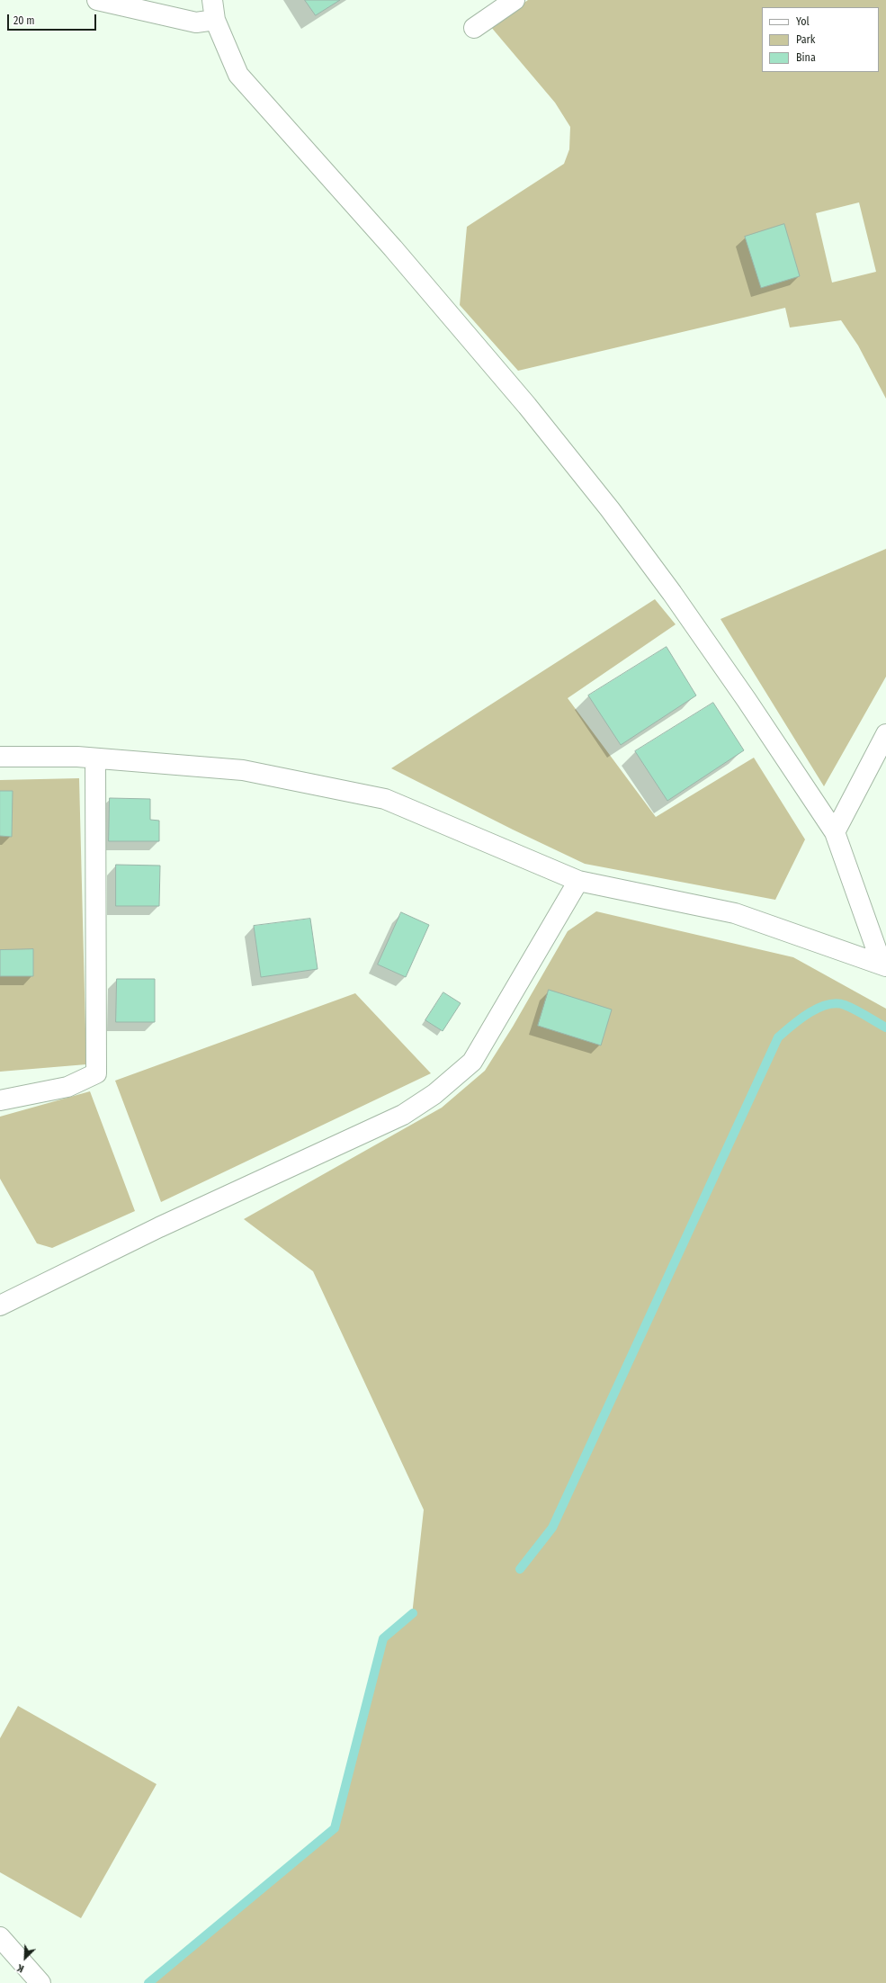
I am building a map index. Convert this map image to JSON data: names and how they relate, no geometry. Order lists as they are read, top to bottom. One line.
{"legend":["Yol","Park","Bina"],"scale_bar":"20 m","north":"bottom left"}
